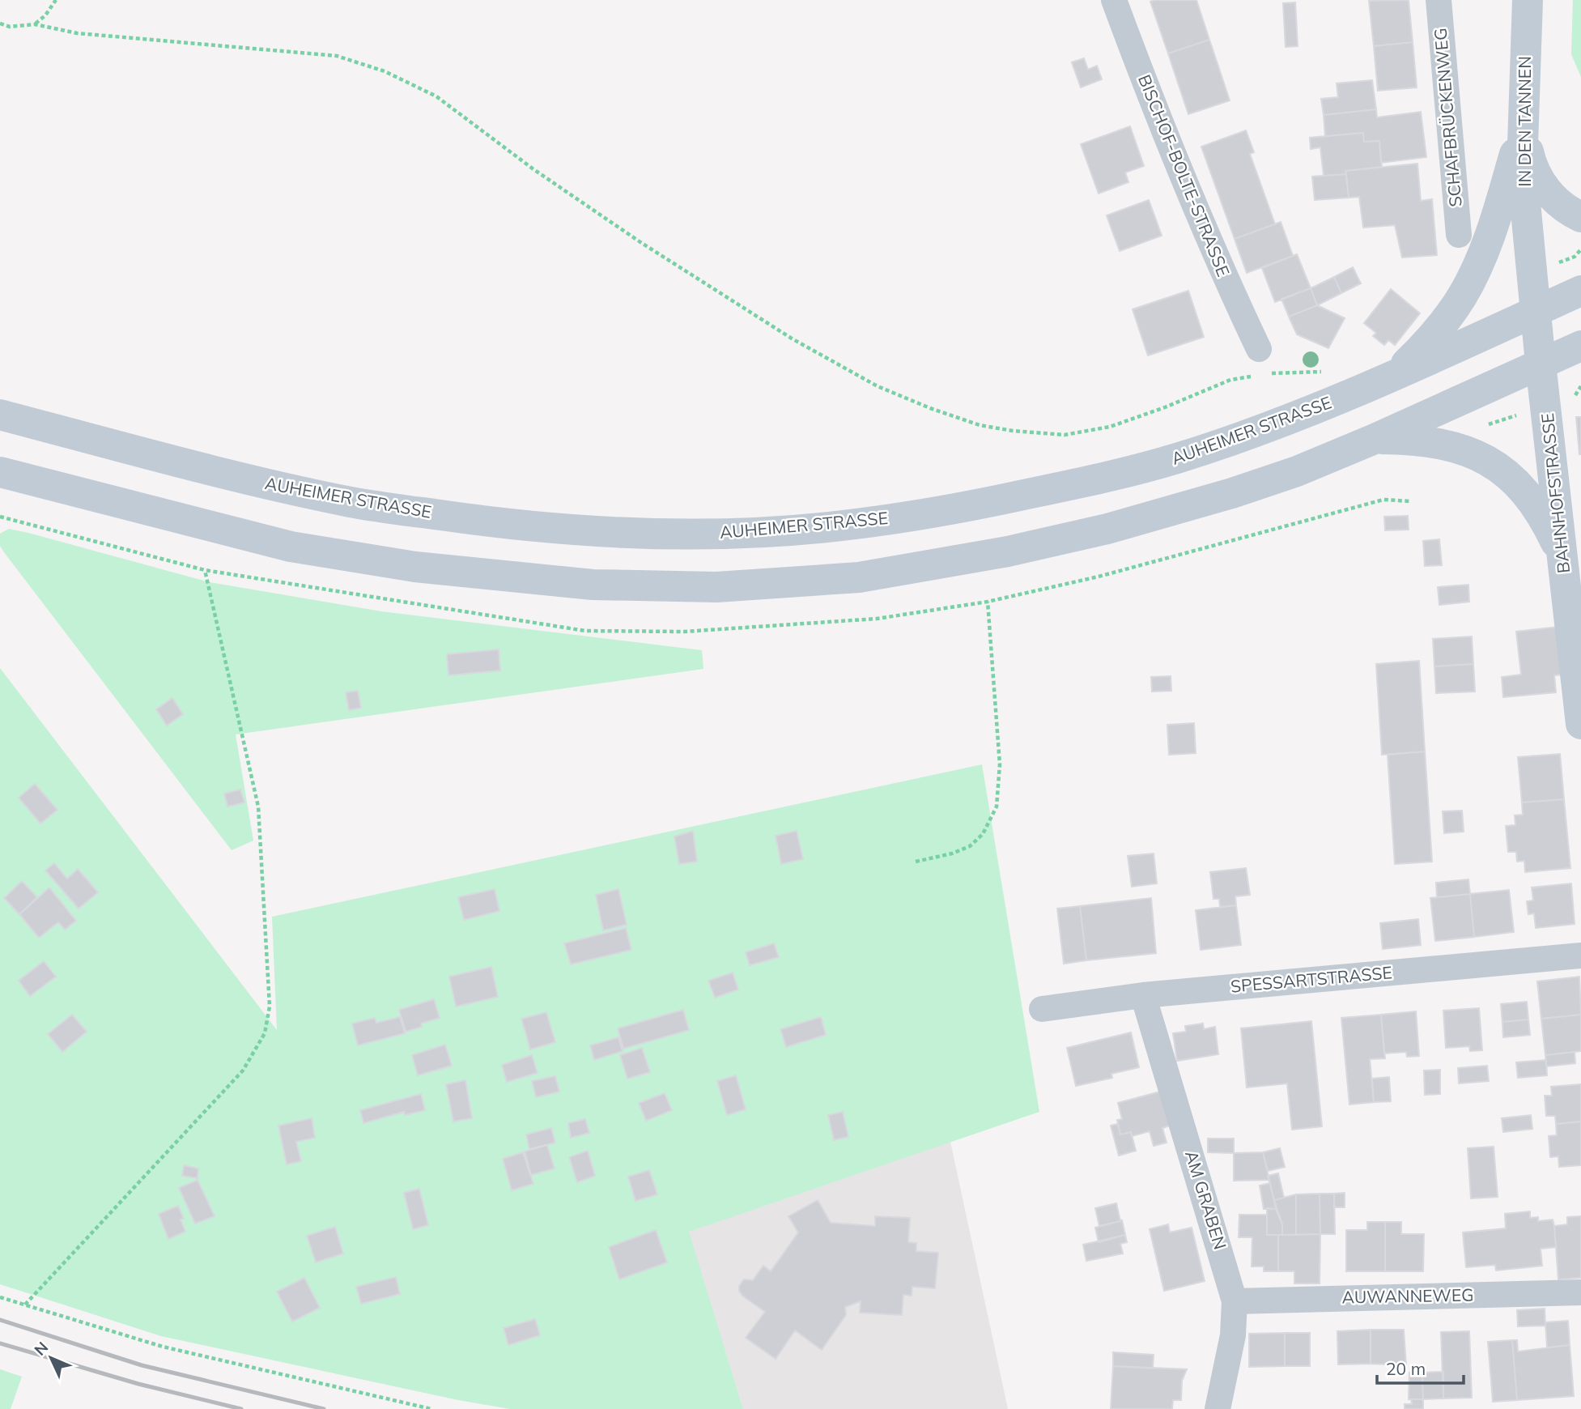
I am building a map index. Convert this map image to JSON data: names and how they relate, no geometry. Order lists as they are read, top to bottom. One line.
{"streets":{"main road":["IN DEN TANNEN","AUHEIMER STRASSE","BAHNHOFSTRASSE"],"street":["SCHAFBRÜCKENWEG","BISCHOF-BOLTE-STRASSE","SPESSARTSTRASSE","AM GRABEN","AUWANNEWEG"]},"crossings":[["IN DEN TANNEN","AUHEIMER STRASSE"],["IN DEN TANNEN","BAHNHOFSTRASSE"],["SPESSARTSTRASSE","AM GRABEN"],["AM GRABEN","AUWANNEWEG"]],"scale_bar":"20 m","north":"top left"}
